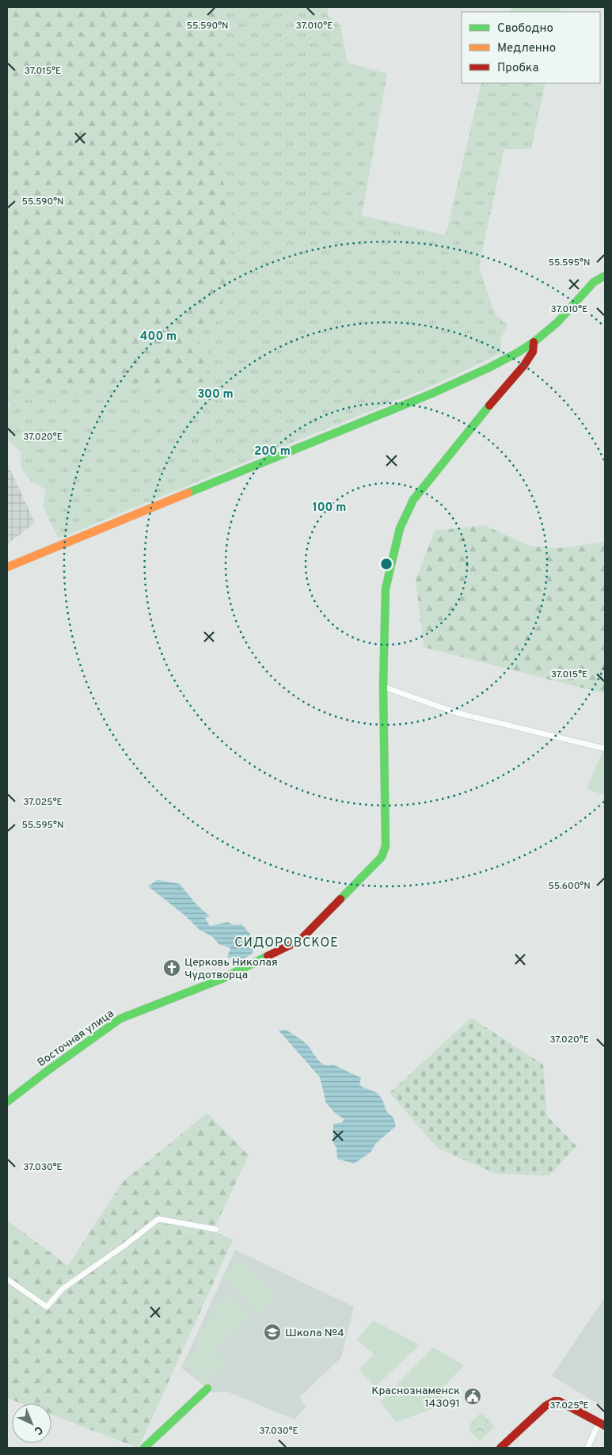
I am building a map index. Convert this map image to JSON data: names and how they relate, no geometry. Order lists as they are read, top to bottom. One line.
{"streets":{"street":["Восточная улица"]},"districts":["СИДОРОВСКОЕ"],"places":{"church":["Церковь Николая Чудотворца"],"school or university":["Школа №4"],"public building":["Краснознаменск 143091"]},"legend":["Свободно","Медленно","Пробка"],"north":"bottom right","coordinates":["55.590°N","37.010°E","37.015°E","55.595°N","37.020°E","37.025°E","55.600°N","37.030°E"],"rings":["400 m","300 m","200 m","100 m"]}
